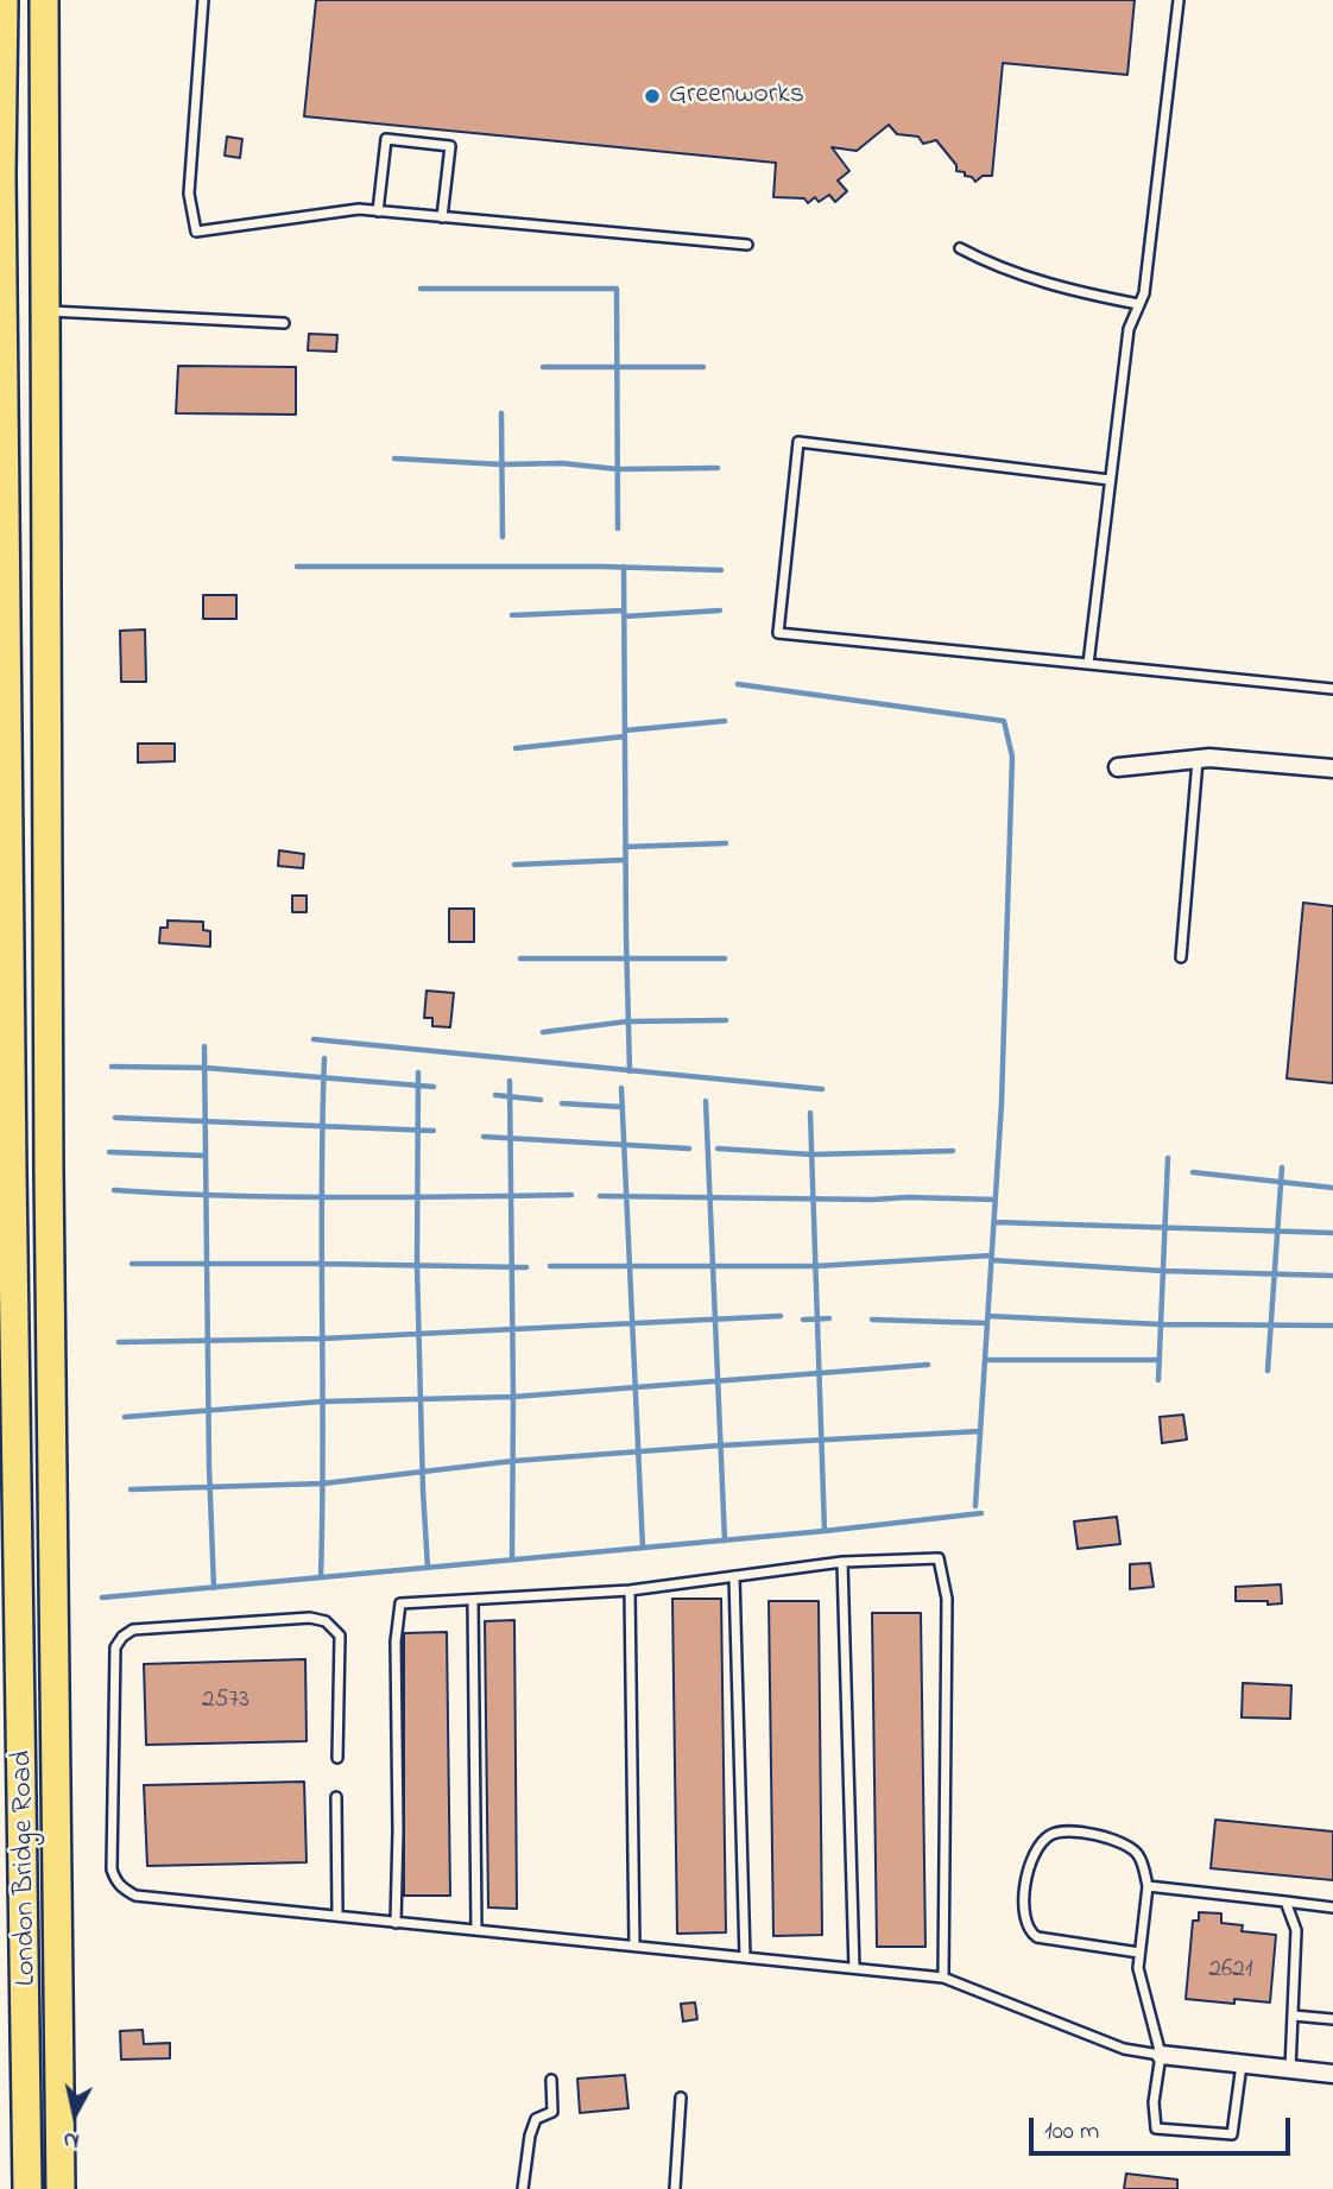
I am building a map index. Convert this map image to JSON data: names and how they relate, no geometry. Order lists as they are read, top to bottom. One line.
{"streets":{"main road":["London Bridge Road"]},"places":["Greenworks"],"house_numbers":["2573","2621"],"scale_bar":"100 m","north":"bottom"}
